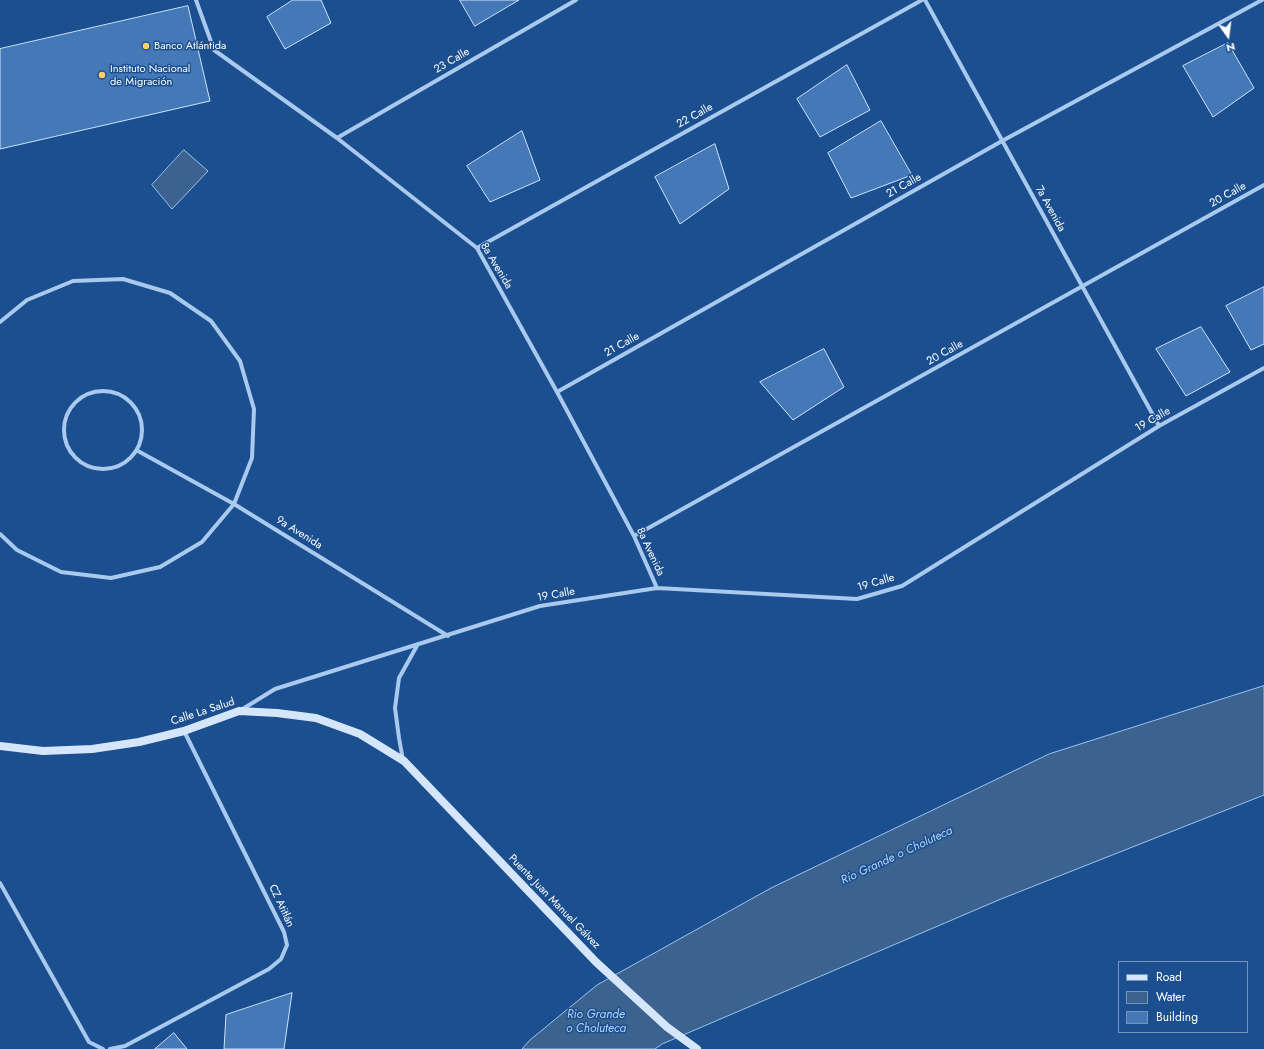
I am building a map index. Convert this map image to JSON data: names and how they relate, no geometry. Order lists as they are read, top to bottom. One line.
{"streets":{"main road":["Calle La Salud","Puente Juan Manuel Gálvez"],"street":["23 Calle","22 Calle","21 Calle","20 Calle","7a Avenida","8a Avenida","19 Calle","9a Avenida","CZ Atitlán"]},"crossings":[["23 Calle","8a Avenida"],["22 Calle","7a Avenida"],["22 Calle","8a Avenida"],["21 Calle","7a Avenida"],["21 Calle","8a Avenida"],["20 Calle","7a Avenida"],["20 Calle","8a Avenida"],["7a Avenida","19 Calle"],["8a Avenida","19 Calle"],["19 Calle","9a Avenida"],["19 Calle","Calle La Salud"],["Calle La Salud","Puente Juan Manuel Gálvez"],["Calle La Salud","CZ Atitlán"]],"water":["Río Grande o Choluteca","Rio Grande o Choluteca"],"places":["Banco Atlántida","Instituto Nacional de Migración"],"legend":["Road","Water","Building"],"north":"bottom"}
